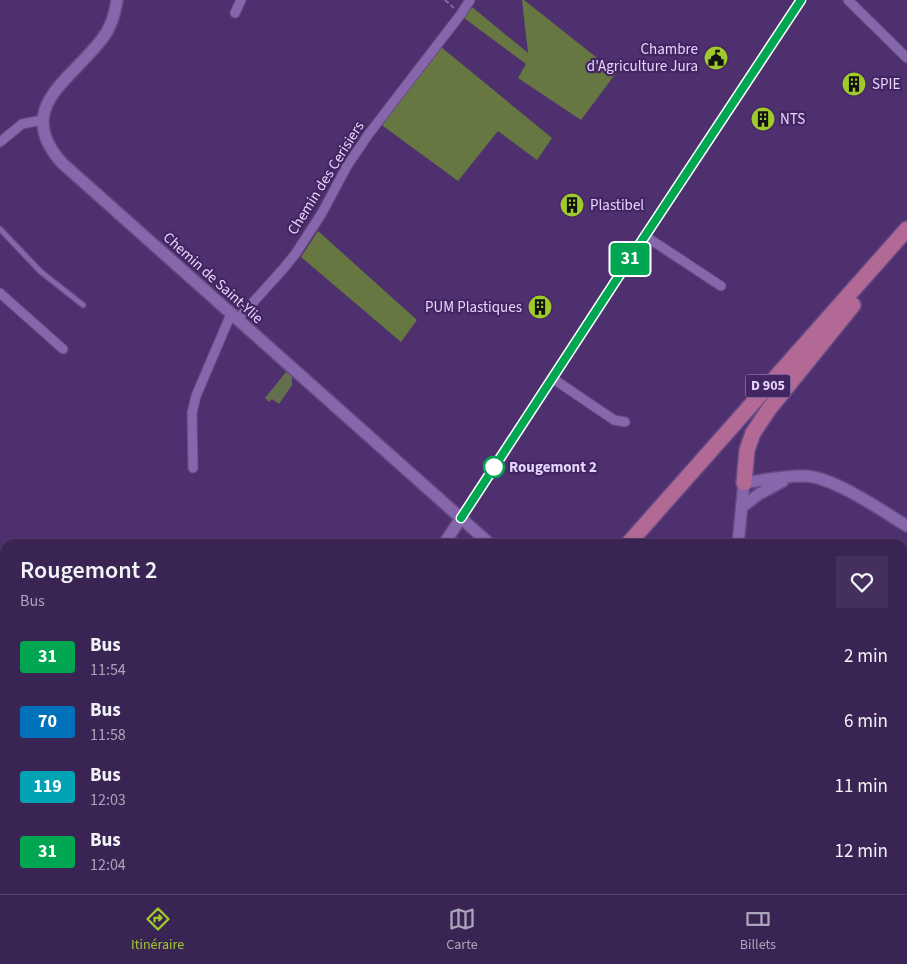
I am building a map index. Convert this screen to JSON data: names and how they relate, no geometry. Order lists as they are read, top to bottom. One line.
{"streets":{"main road":["D 905"],"street":["Chemin des Cerisiers","Chemin de Saint-Ylie"]},"crossings":[["Chemin des Cerisiers","Chemin de Saint-Ylie"]],"places":{"public building":["Chambre d'Agriculture Jura"],"building":["SPIE","NTS","Plastibel","PUM Plastiques"],"other":["Rougemont 2"]},"lines":["bus line 31"],"page":{"on_map":"31","heading":["Rougemont 2","Bus"],"list":[{"mark":"31","name":"Bus","note":"11:54","value":"2 min"},{"mark":"70","name":"Bus","note":"11:58","value":"6 min"},{"mark":"119","name":"Bus","note":"12:03","value":"11 min"},{"mark":"31","name":"Bus","note":"12:04","value":"12 min"}],"tabs":["Itinéraire","Carte","Billets"]}}
